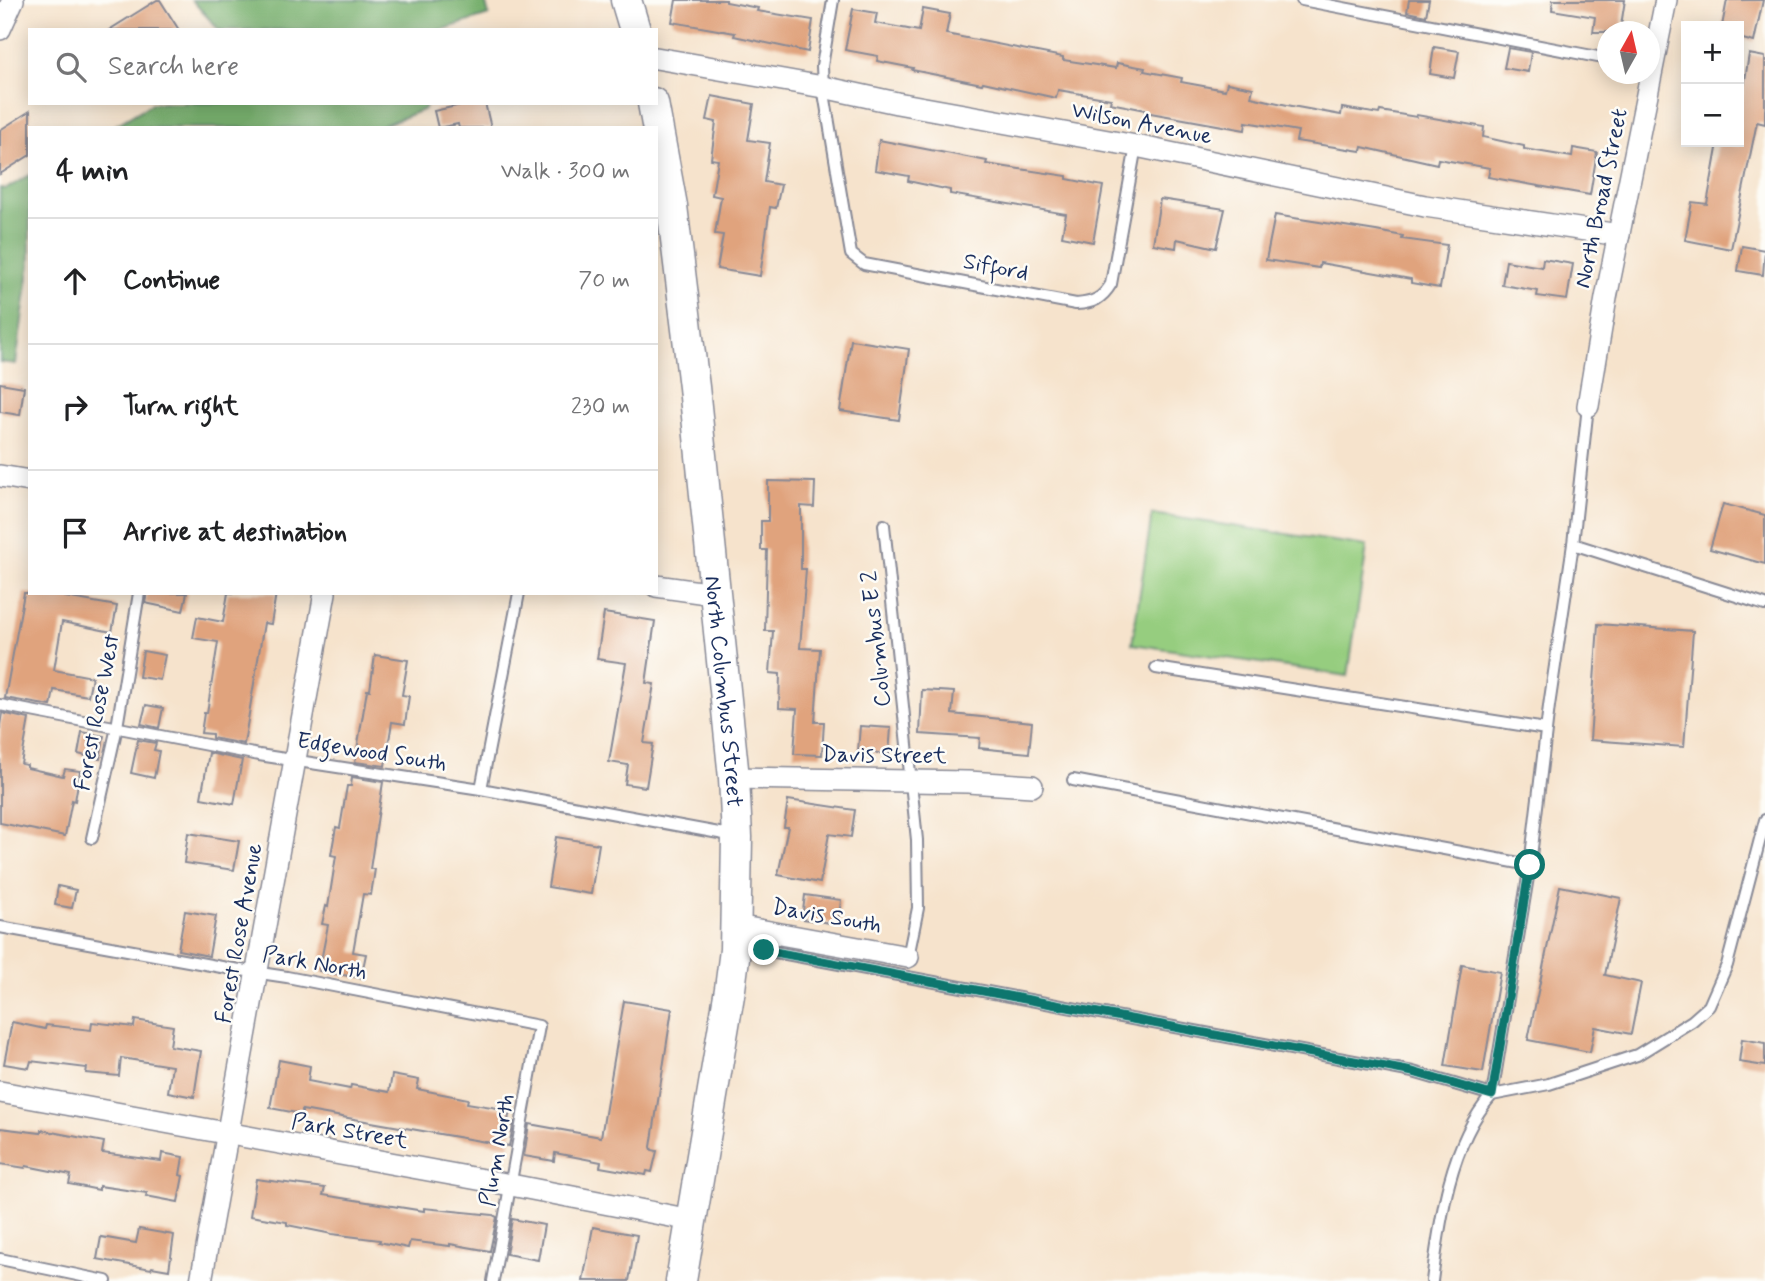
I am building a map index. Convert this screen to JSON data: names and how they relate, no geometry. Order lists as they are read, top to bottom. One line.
{"streets":{"main road":["North Columbus Street"],"street":["Wilson Avenue","North Broad Street","Davis Street","Davis South","Forest Rose Avenue","Park Street"],"lane":["Sifford","Columbus E 2","Forest Rose West","Edgewood South","Park North","Plum North"]},"crossings":[["Wilson Avenue","North Broad Street"],["Wilson Avenue","Sifford"],["Columbus E 2","Davis Street"],["Columbus E 2","Davis South"],["North Columbus Street","Edgewood South"],["North Columbus Street","Davis Street"],["North Columbus Street","Davis South"],["North Columbus Street","Park Street"],["Forest Rose West","Edgewood South"],["Edgewood South","Forest Rose Avenue"],["Forest Rose Avenue","Park North"],["Forest Rose Avenue","Park Street"],["Park North","Plum North"],["Park Street","Plum North"]],"north":"top","page":{"map_buttons":["+","−"],"search":"Search here","heading":["4 min","Walk · 300 m"],"list":[["Continue","70 m"],["Turn right","230 m"],"Arrive at destination"]}}
